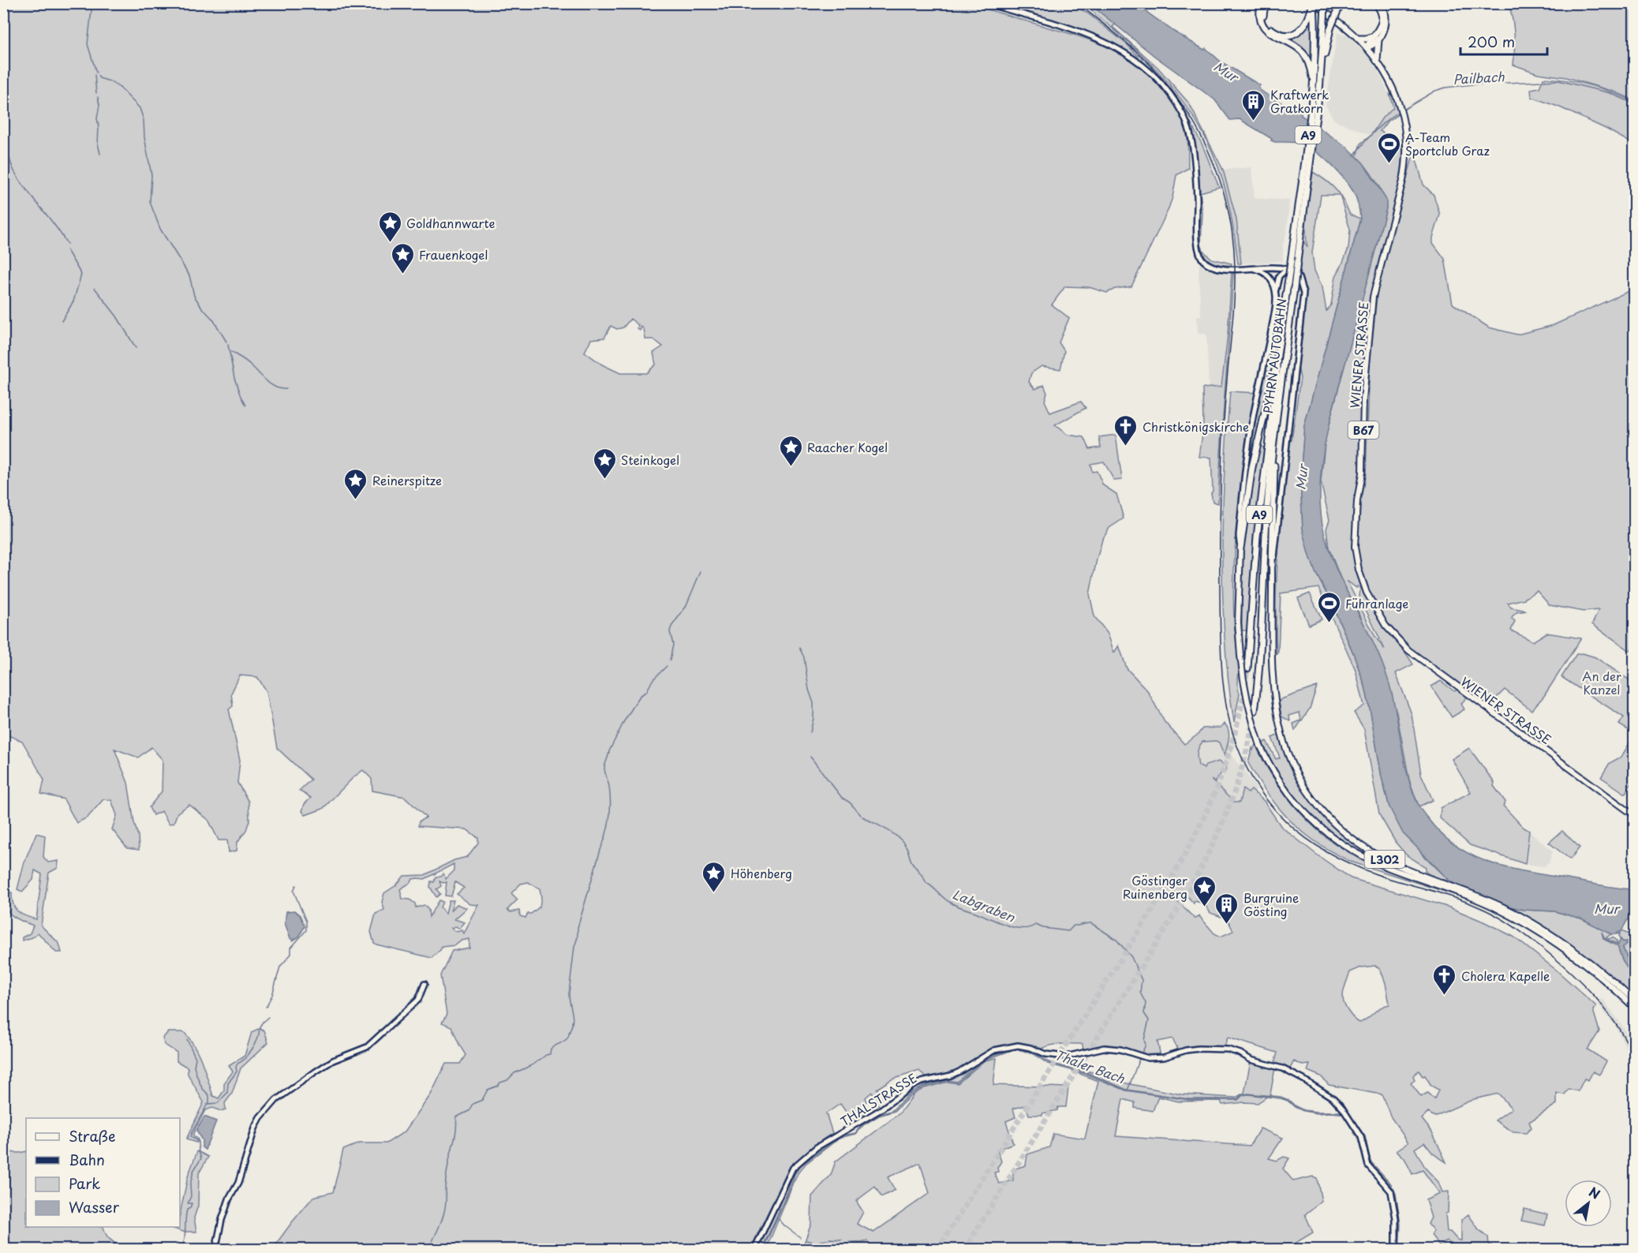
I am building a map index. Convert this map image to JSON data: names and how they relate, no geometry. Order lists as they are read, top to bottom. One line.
{"streets":{"highway":["A9","PYHRN AUTOBAHN"],"main road":["WIENER STRASSE","B67","L302","THALSTRASSE"]},"crossings":[["WIENER STRASSE","B67"],["PYHRN AUTOBAHN","B67"]],"water":["Mur","Pailbach","Labgraben","Thaler Bach"],"parks":["An der Kanzel"],"places":{"building":["Kraftwerk Gratkorn","Burgruine Gösting"],"sports":["A-Team Sportclub Graz","Führanlage"],"place":["Goldhannwarte","Frauenkogel","Raacher Kogel","Steinkogel","Reinerspitze","Höhenberg","Göstinger Ruinenberg"],"church":["Christkönigskirche","Cholera Kapelle"]},"legend":["Straße","Bahn","Park","Wasser"],"scale_bar":"200 m","north":"top right"}
